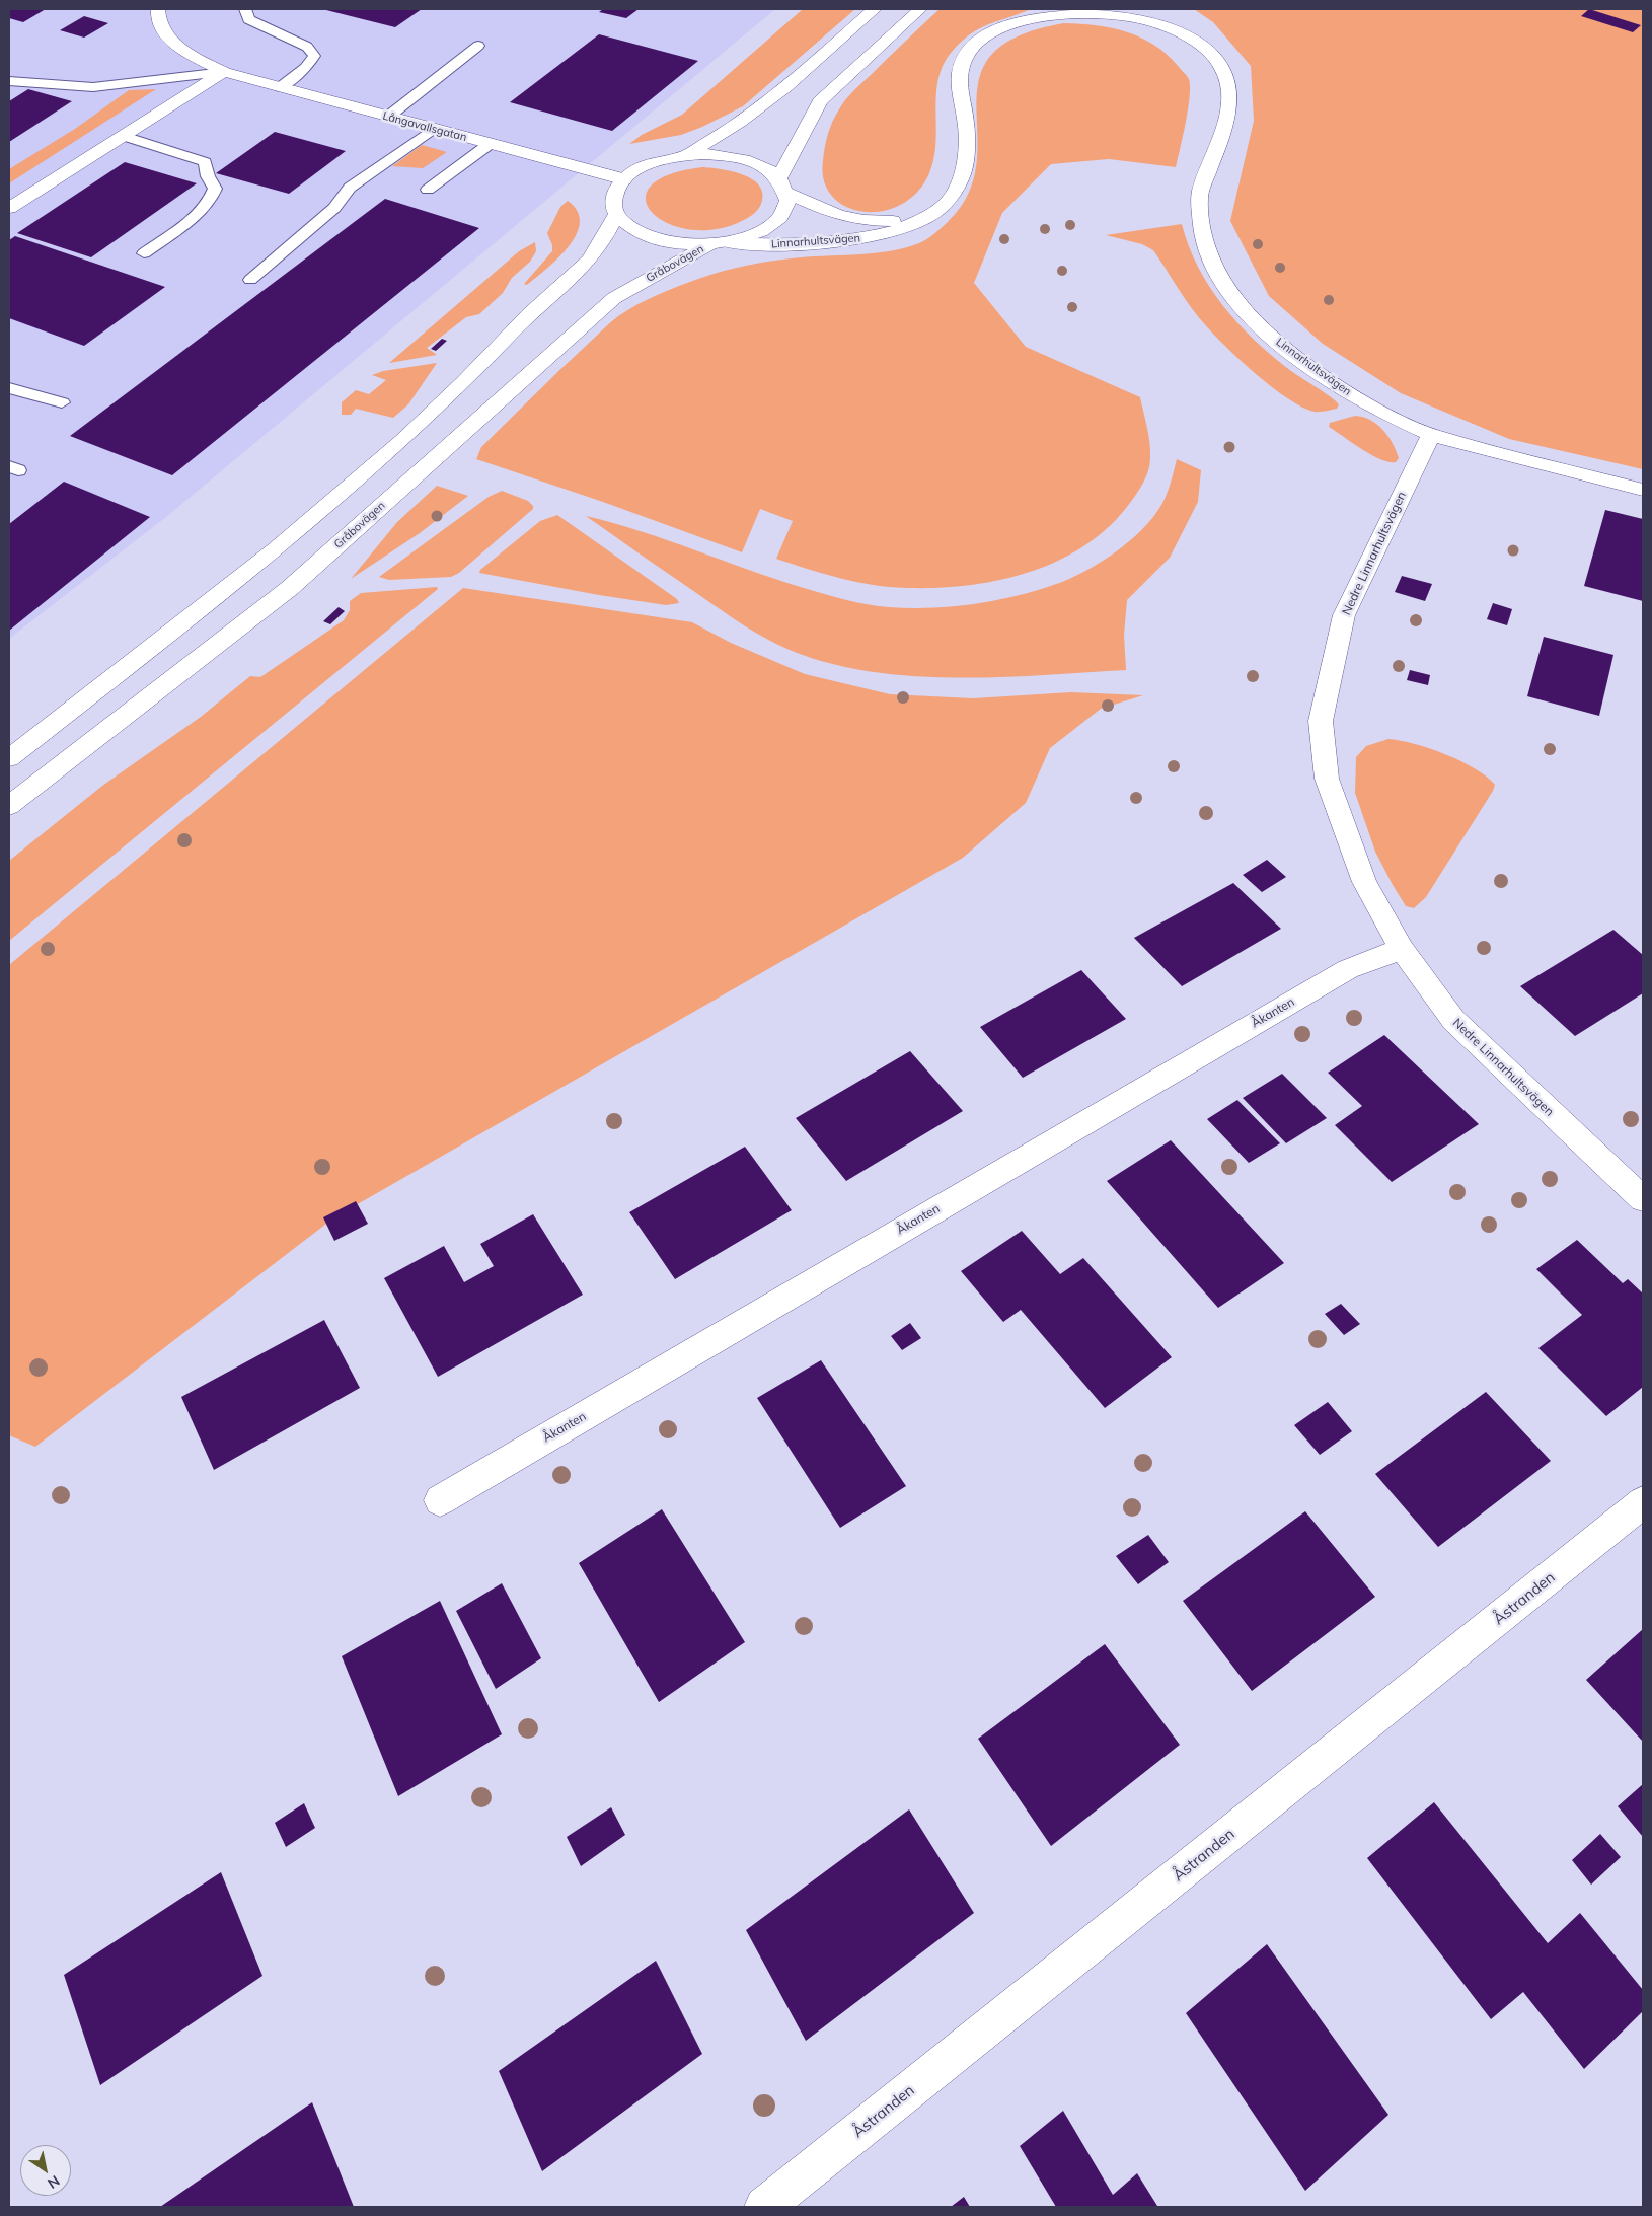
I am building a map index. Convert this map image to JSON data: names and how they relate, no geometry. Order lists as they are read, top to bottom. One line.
{"streets":{"street":["Långavallsgatan","Linnarhultsvägen","Gråbovägen","Nedre Linnarhultsvägen","Åkanten","Åstranden"]},"crossings":[["Linnarhultsvägen","Gråbovägen"],["Linnarhultsvägen","Nedre Linnarhultsvägen"],["Nedre Linnarhultsvägen","Åkanten"]],"north":"bottom right"}
